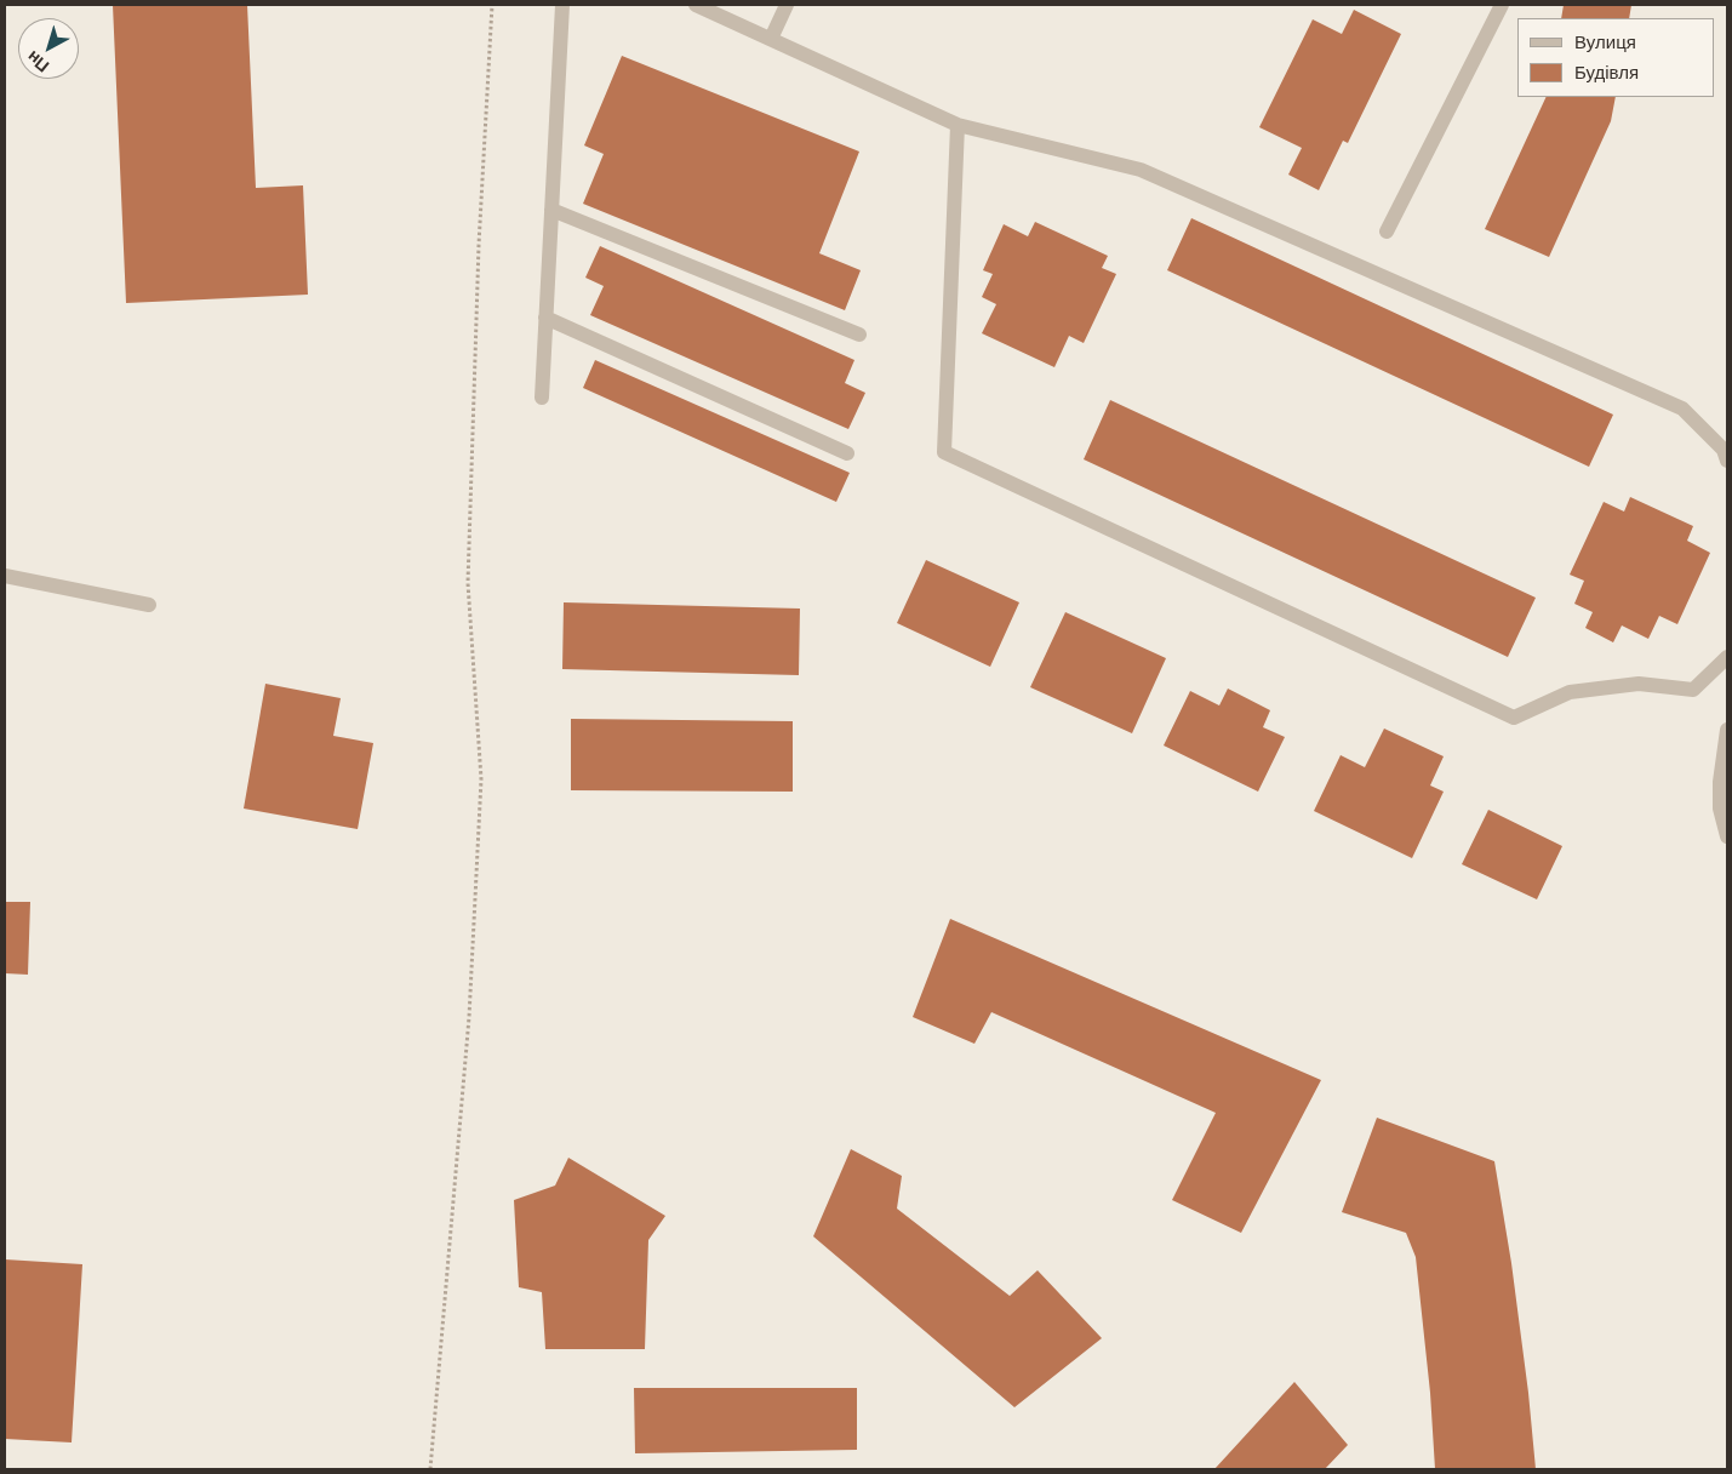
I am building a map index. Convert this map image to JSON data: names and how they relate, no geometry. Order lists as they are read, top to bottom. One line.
{"legend":["Вулиця","Будівля"],"north":"bottom left"}
